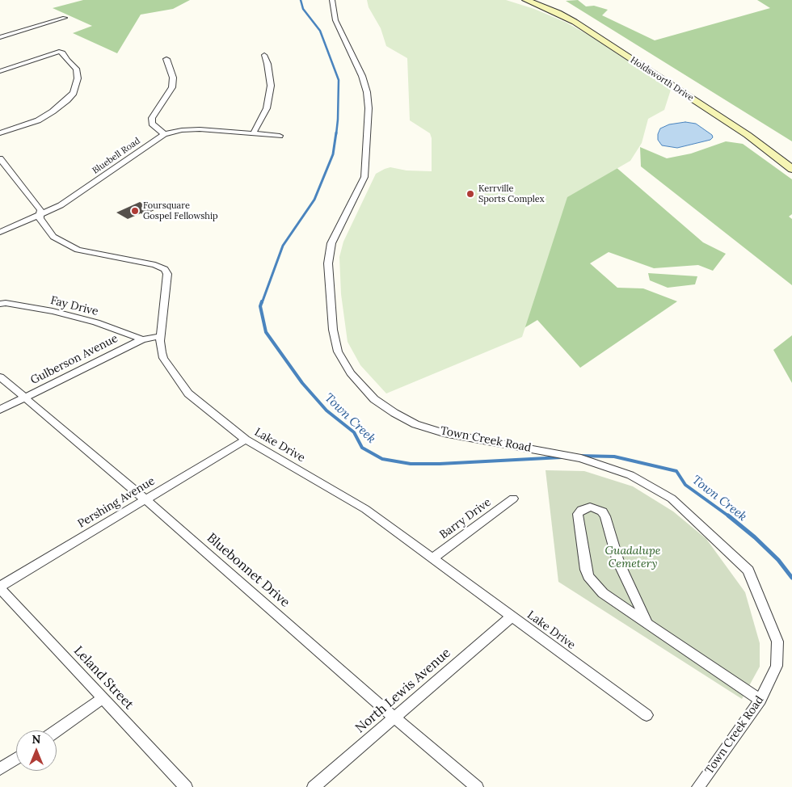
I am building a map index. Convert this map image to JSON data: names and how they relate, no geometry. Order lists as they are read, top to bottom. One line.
{"streets":{"main road":["Holdsworth Drive"],"street":["Bluebell Road","Fay Drive","Gulberson Avenue","Town Creek Road","Lake Drive","Pershing Avenue","Barry Drive","Bluebonnet Drive","Leland Street","North Lewis Avenue"]},"crossings":[["Bluebell Road","Lake Drive"],["Fay Drive","Gulberson Avenue"],["Gulberson Avenue","Lake Drive"],["Gulberson Avenue","Bluebonnet Drive"],["Lake Drive","Pershing Avenue"],["Lake Drive","Barry Drive"],["Lake Drive","North Lewis Avenue"],["Pershing Avenue","Bluebonnet Drive"],["Pershing Avenue","Leland Street"],["Bluebonnet Drive","North Lewis Avenue"]],"water":["Town Creek"],"parks":["Guadalupe Cemetery"],"places":["Kerrville Sports Complex","Foursquare Gospel Fellowship"],"north":"top"}
